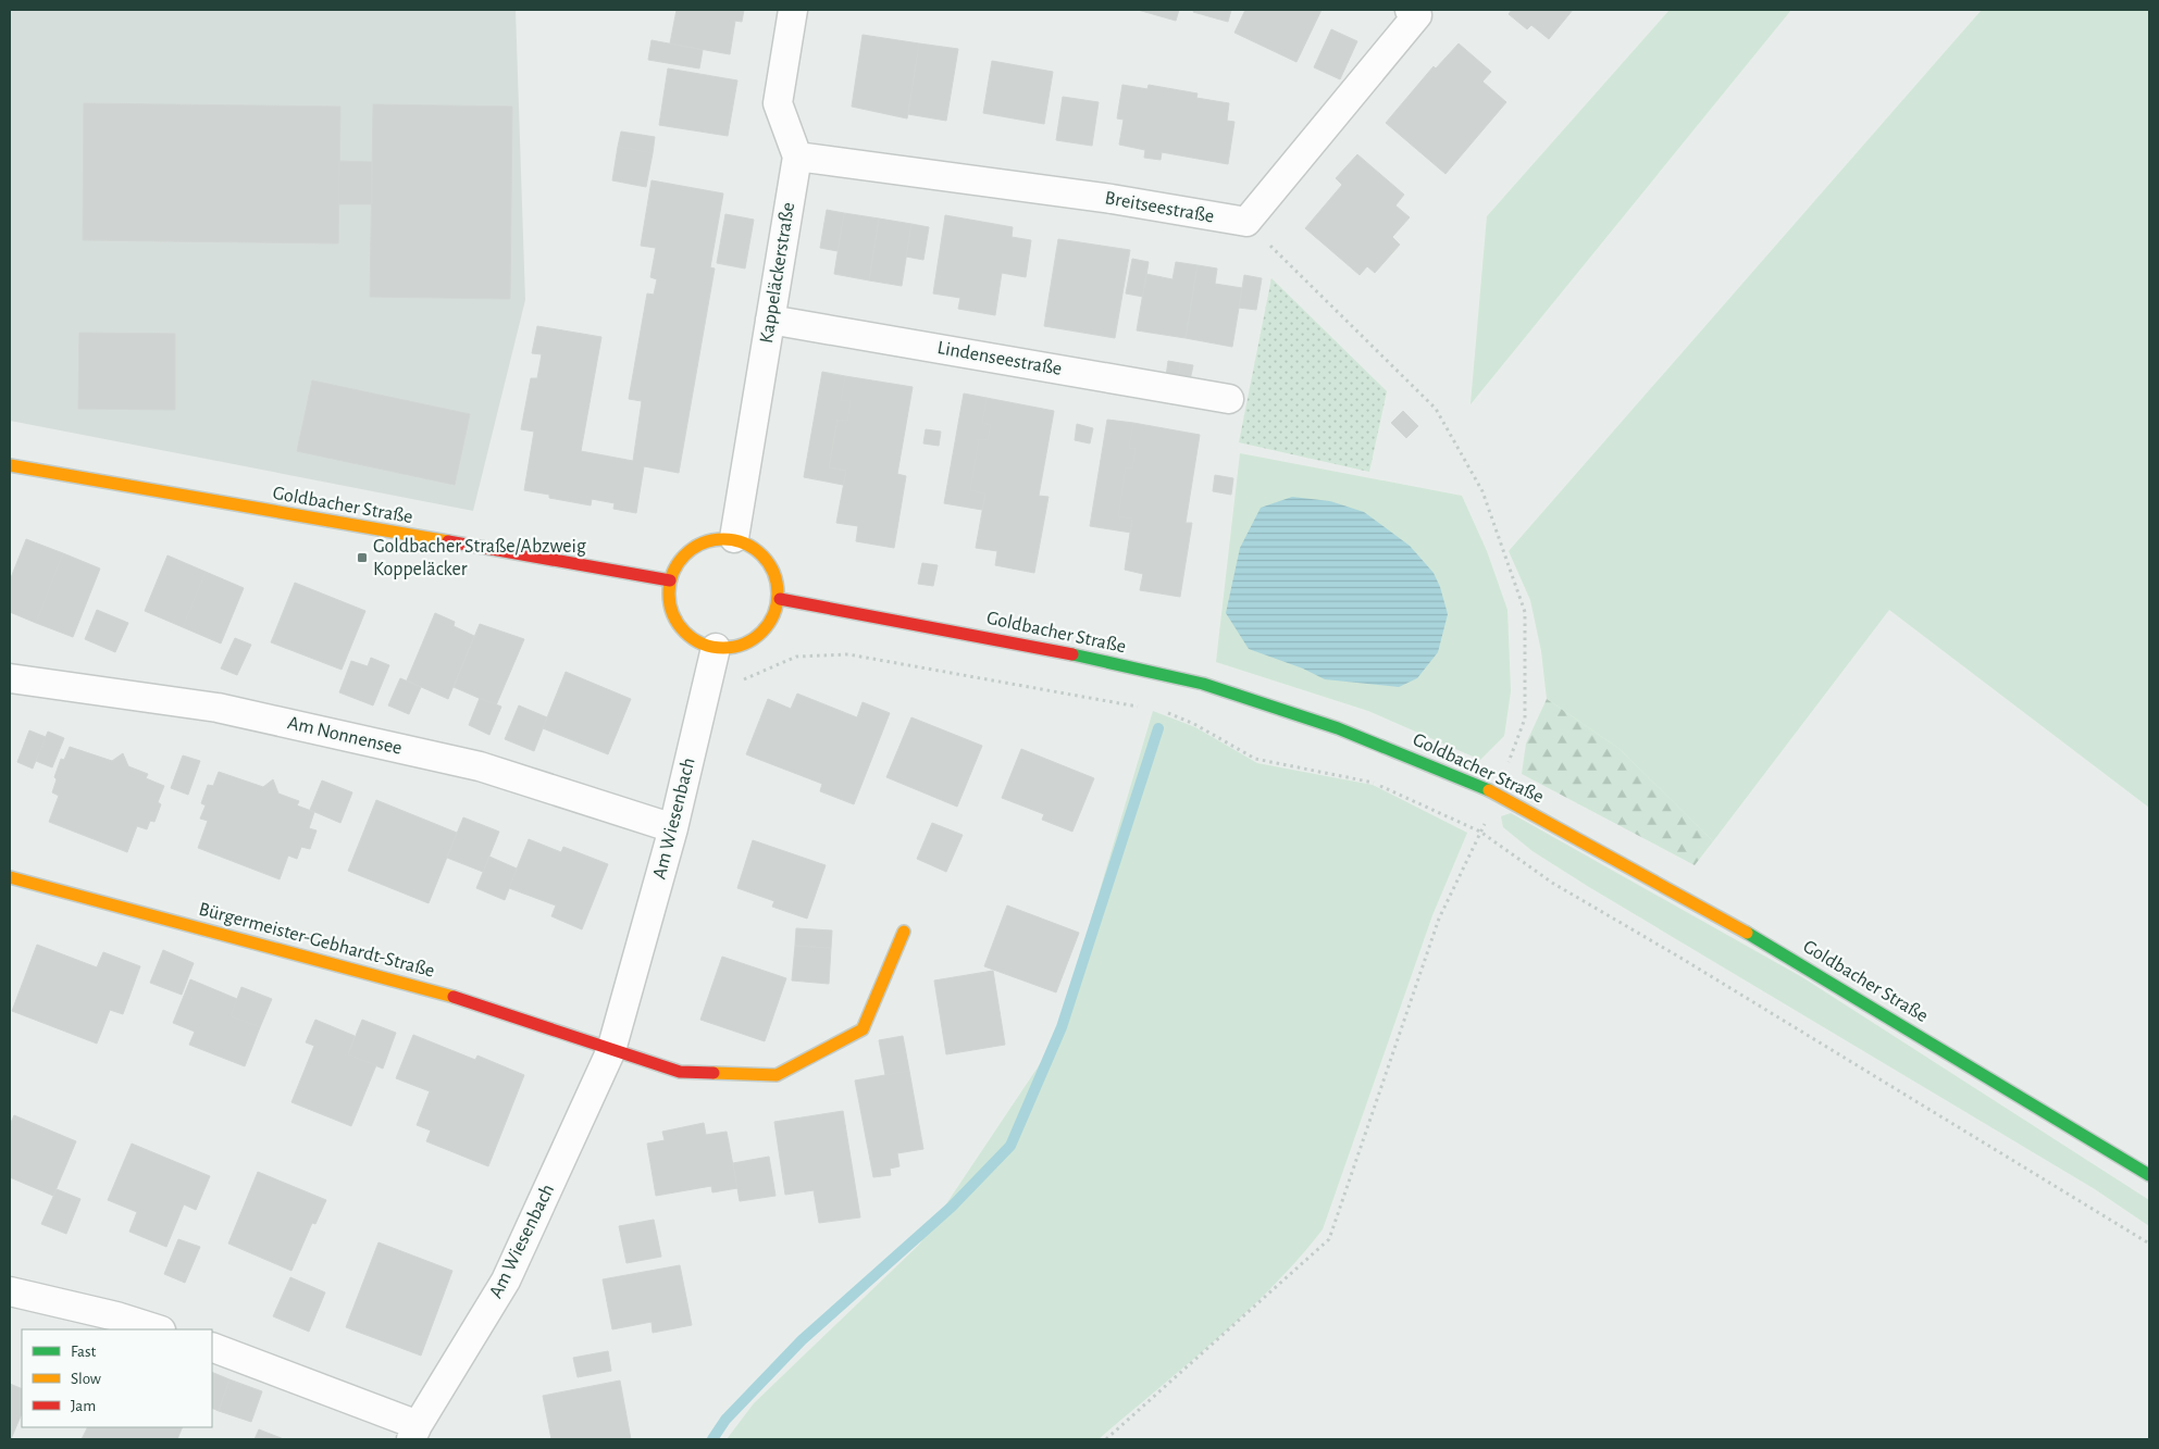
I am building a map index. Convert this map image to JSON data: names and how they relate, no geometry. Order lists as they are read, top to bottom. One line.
{"streets":{"street":["Breitseestraße","Kappeläckerstraße","Lindenseestraße","Goldbacher Straße","Am Nonnensee","Am Wiesenbach","Bürgermeister-Gebhardt-Straße"]},"crossings":[["Breitseestraße","Kappeläckerstraße"],["Kappeläckerstraße","Lindenseestraße"],["Kappeläckerstraße","Goldbacher Straße"],["Kappeläckerstraße","Am Wiesenbach"],["Goldbacher Straße","Am Wiesenbach"],["Am Nonnensee","Am Wiesenbach"],["Am Wiesenbach","Bürgermeister-Gebhardt-Straße"]],"places":{"transit":["Goldbacher Straße/Abzweig Koppeläcker"]},"legend":["Fast","Slow","Jam"]}
